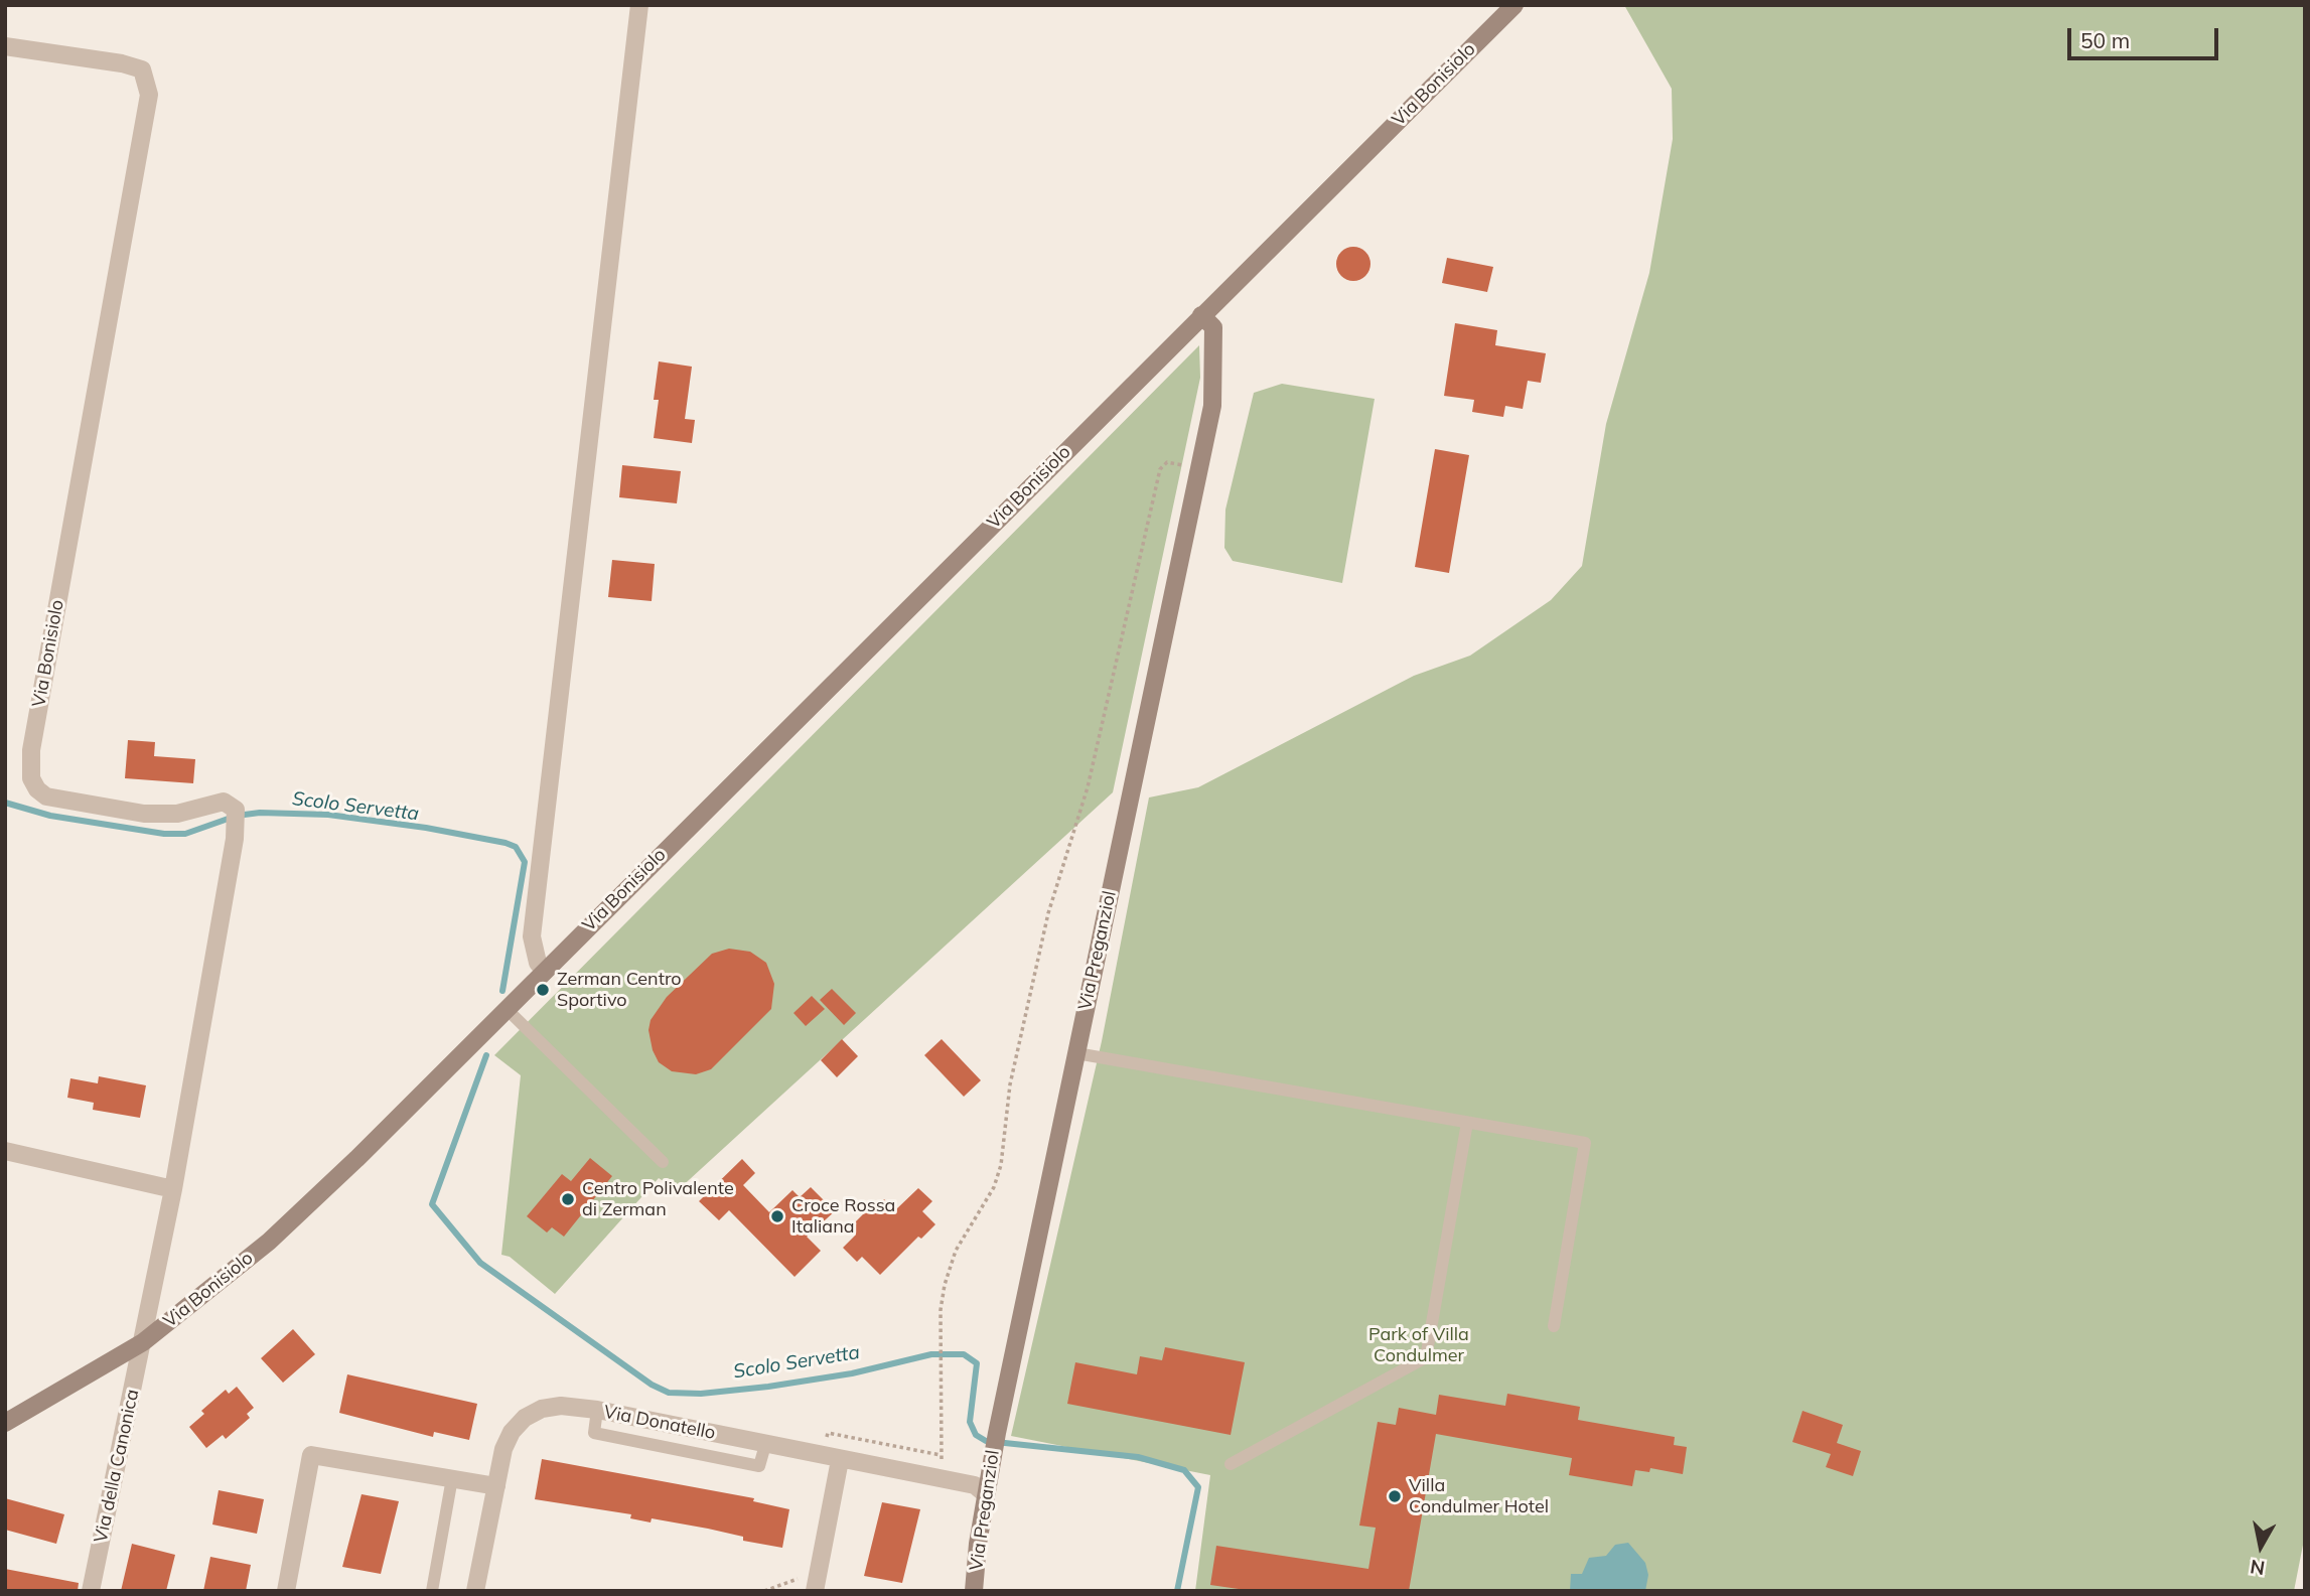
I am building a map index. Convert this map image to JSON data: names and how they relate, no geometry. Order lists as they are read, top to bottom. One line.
{"streets":{"main road":["Via Bonisiolo","Via Preganziol"],"street":["Via Donatello","Via della Canonica"]},"crossings":[["Via Bonisiolo","Via Preganziol"],["Via Bonisiolo","Via della Canonica"],["Via Preganziol","Via Donatello"]],"water":["Scolo Servetta"],"parks":["Park of Villa Condulmer"],"places":["Zerman Centro Sportivo","Centro Polivalente di Zerman","Croce Rossa Italiana","Villa Condulmer Hotel"],"scale_bar":"50 m","north":"bottom"}
